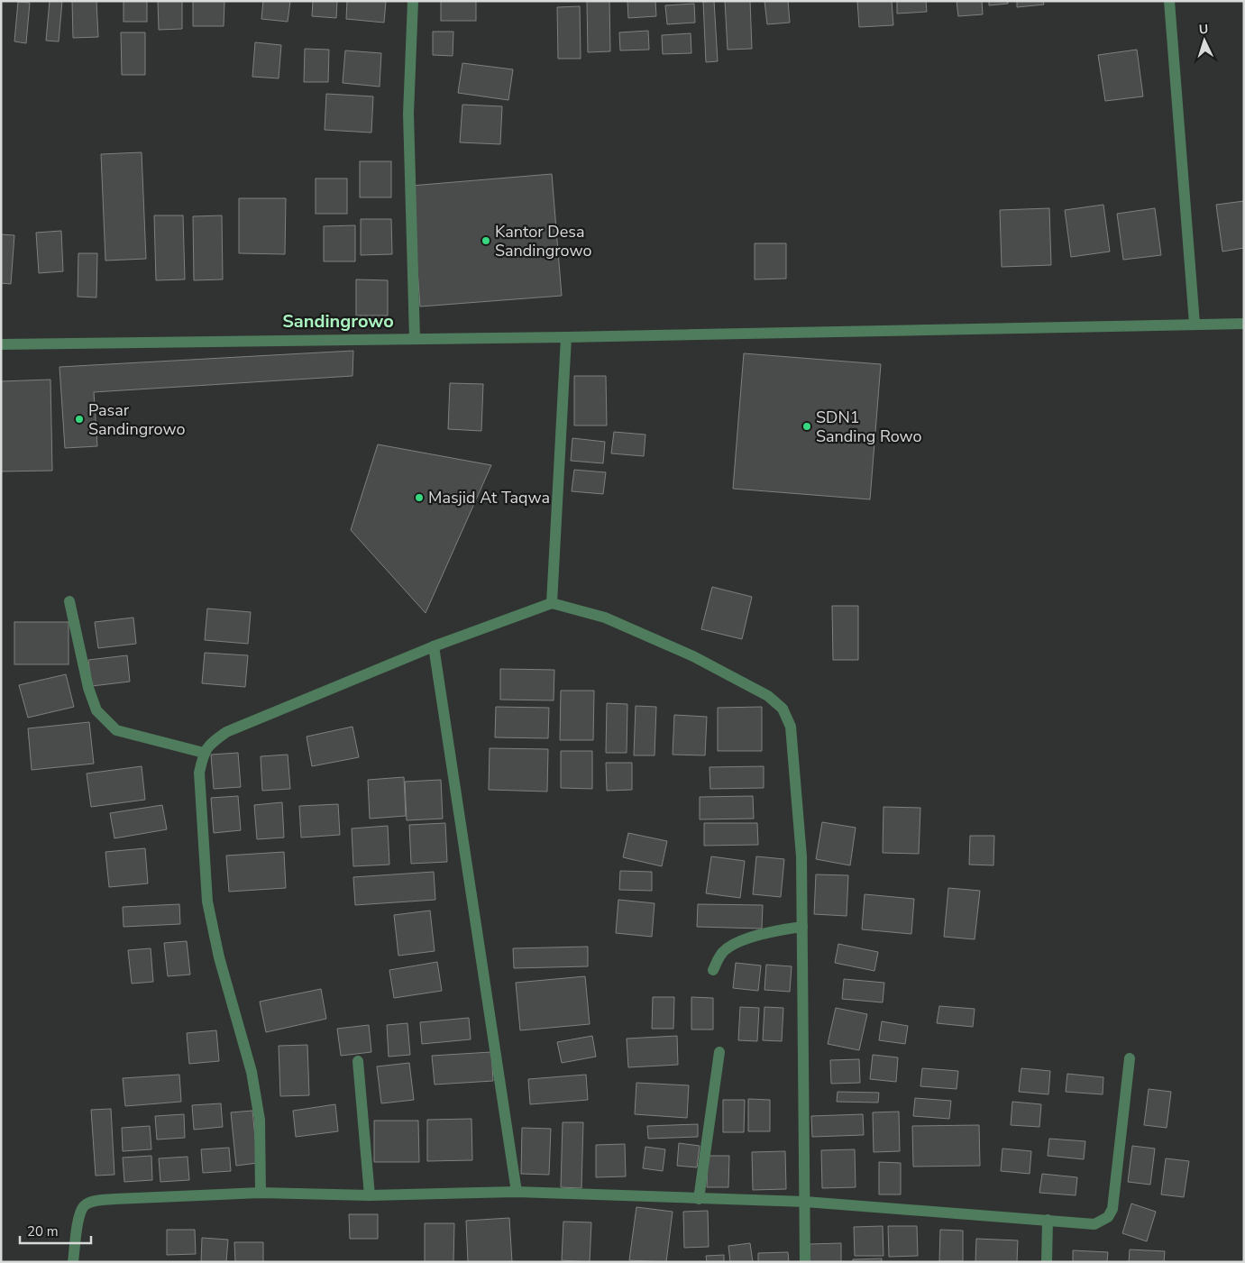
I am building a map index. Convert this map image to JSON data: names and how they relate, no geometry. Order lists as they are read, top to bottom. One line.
{"districts":["Sandingrowo"],"places":["Kantor Desa Sandingrowo","Pasar Sandingrowo","SDN1 Sanding Rowo","Masjid At Taqwa"],"scale_bar":"20 m","north":"top"}
